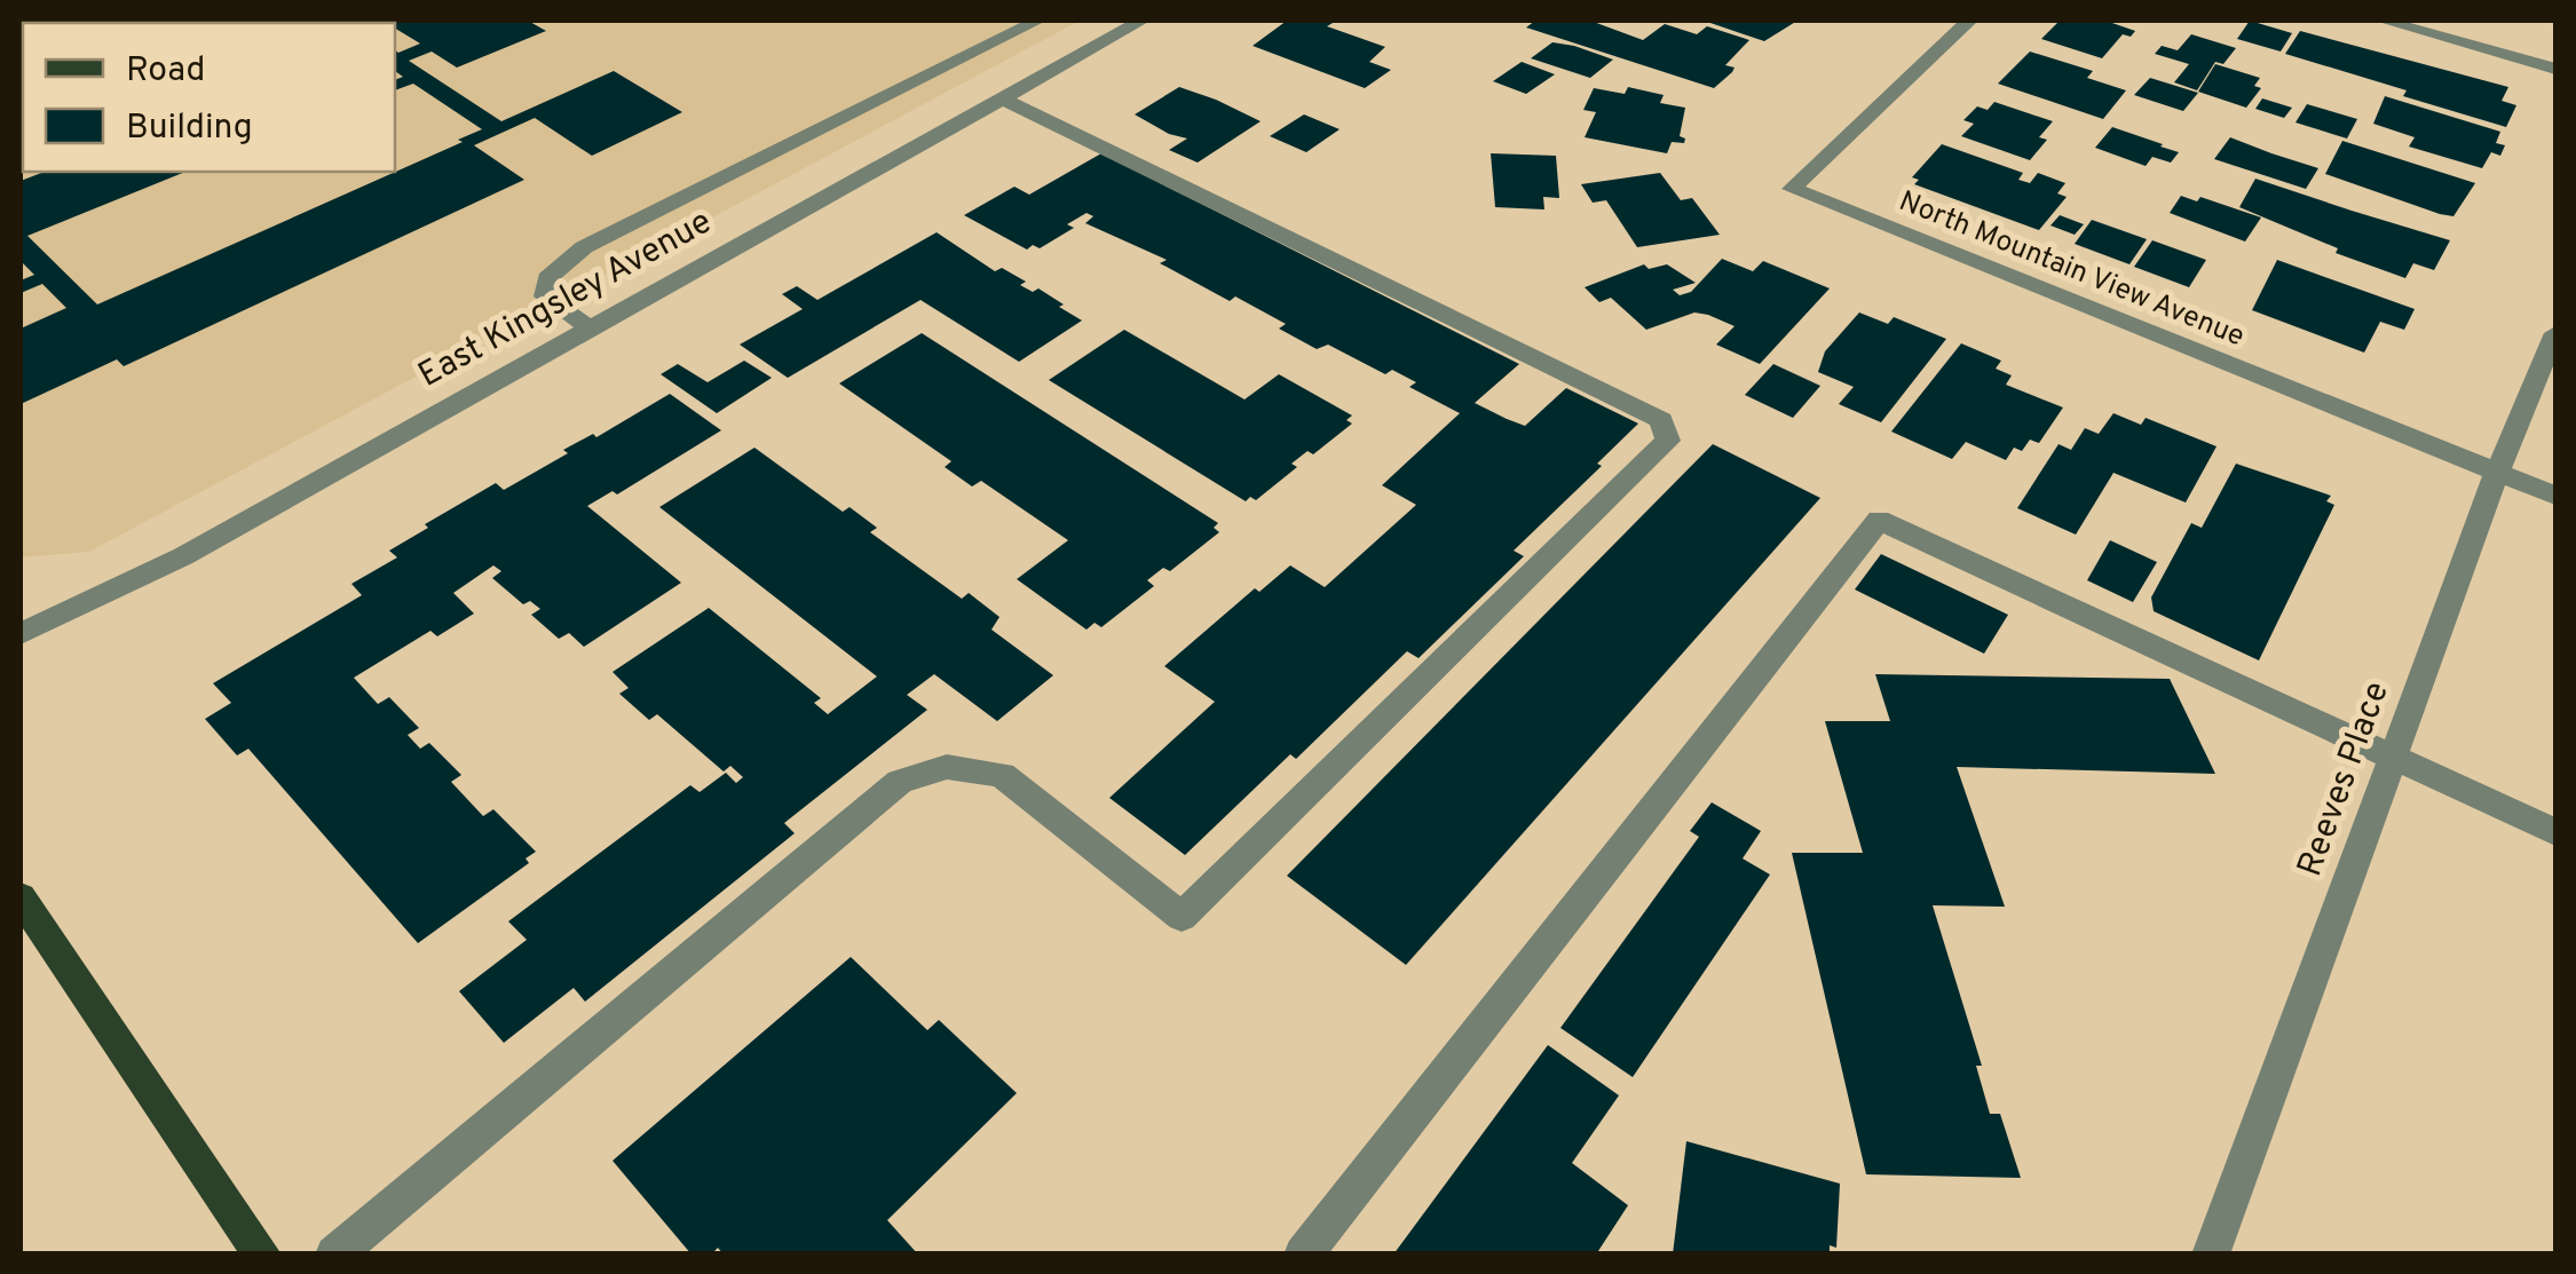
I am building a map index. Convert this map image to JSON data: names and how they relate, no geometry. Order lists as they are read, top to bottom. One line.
{"streets":{"street":["North Mountain View Avenue","East Kingsley Avenue","Reeves Place"]},"crossings":[["North Mountain View Avenue","Reeves Place"]],"legend":["Road","Building"]}
